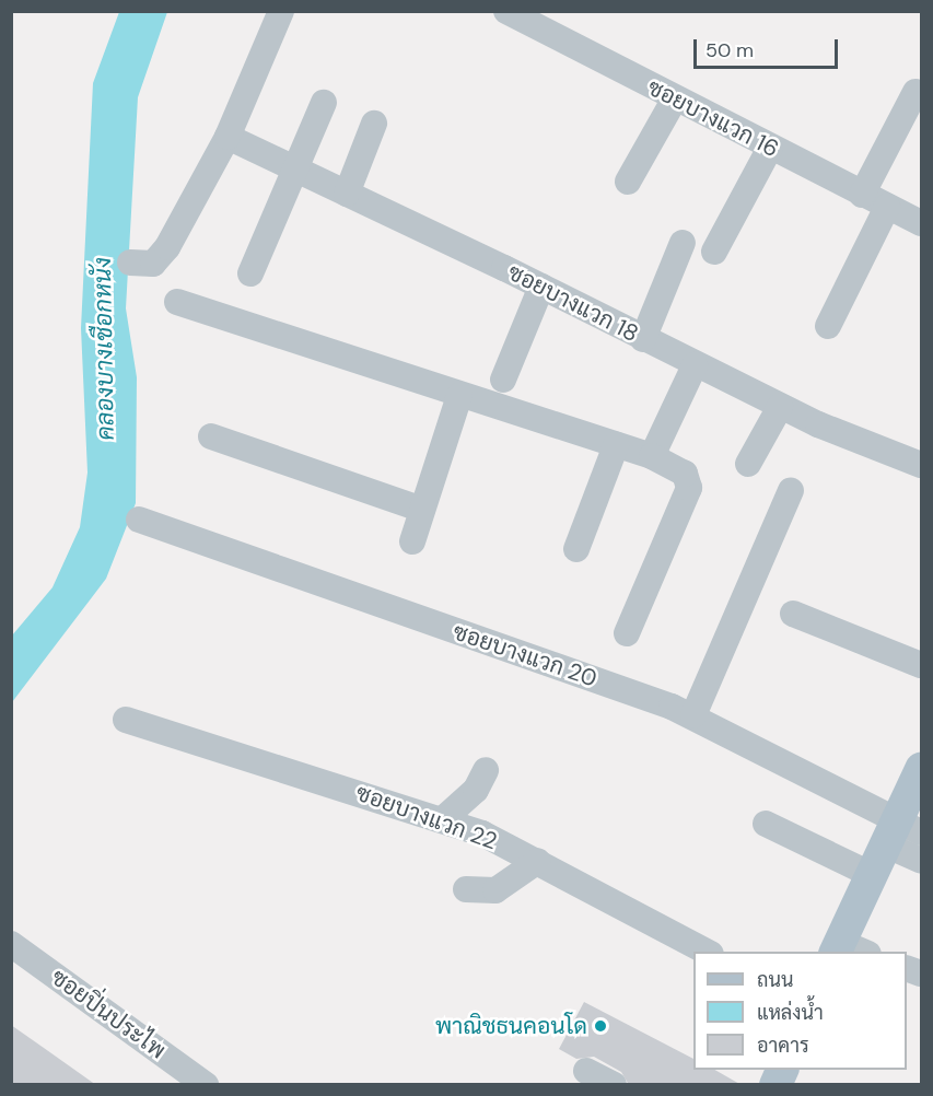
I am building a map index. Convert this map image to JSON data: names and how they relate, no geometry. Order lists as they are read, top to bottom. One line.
{"streets":{"street":["ซอยบางแวก 16","ซอยบางแวก 18","ซอยบางแวก 20","ซอยบางแวก 22","ซอยปิ่นประไพ"]},"water":["คลองบางเชือกหนัง"],"places":["พาณิชธนคอนโด"],"legend":["ถนน","แหล่งน้ำ","อาคาร"],"scale_bar":"50 m"}
